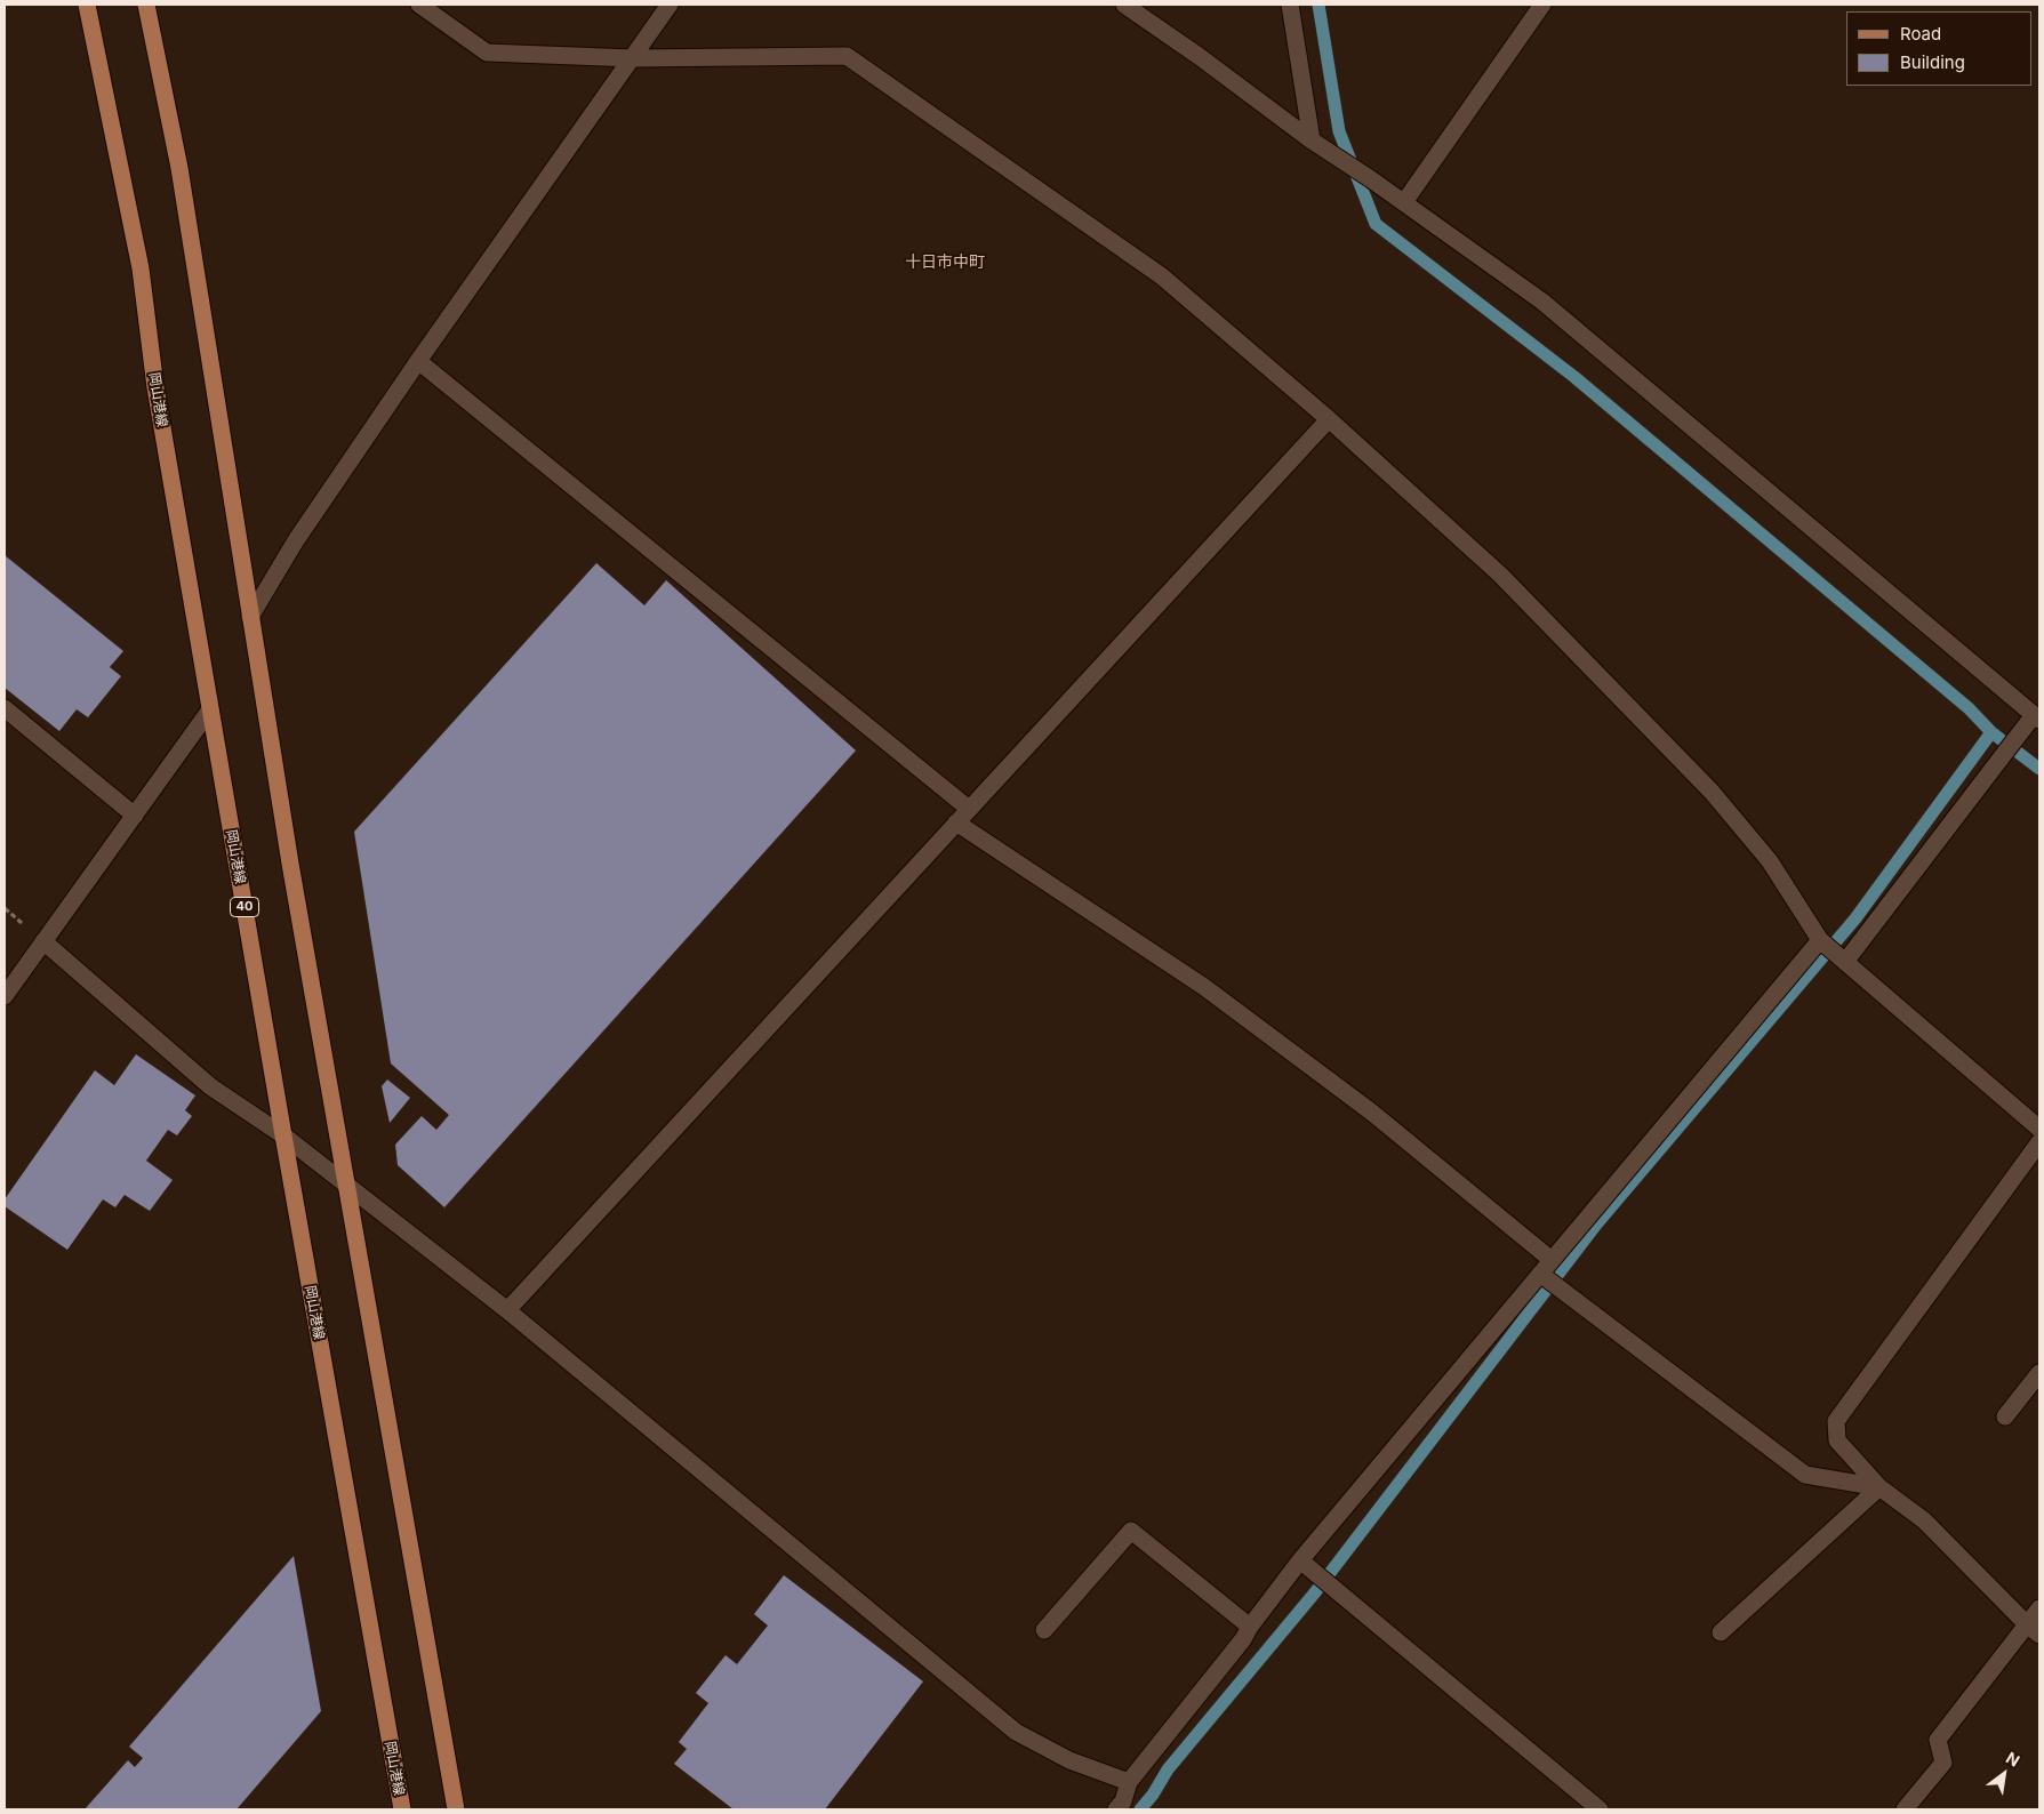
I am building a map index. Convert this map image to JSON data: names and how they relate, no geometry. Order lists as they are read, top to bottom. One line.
{"streets":{"main road":["岡山港線","40"]},"districts":["十日市中町"],"legend":["Road","Building"],"north":"top right"}
